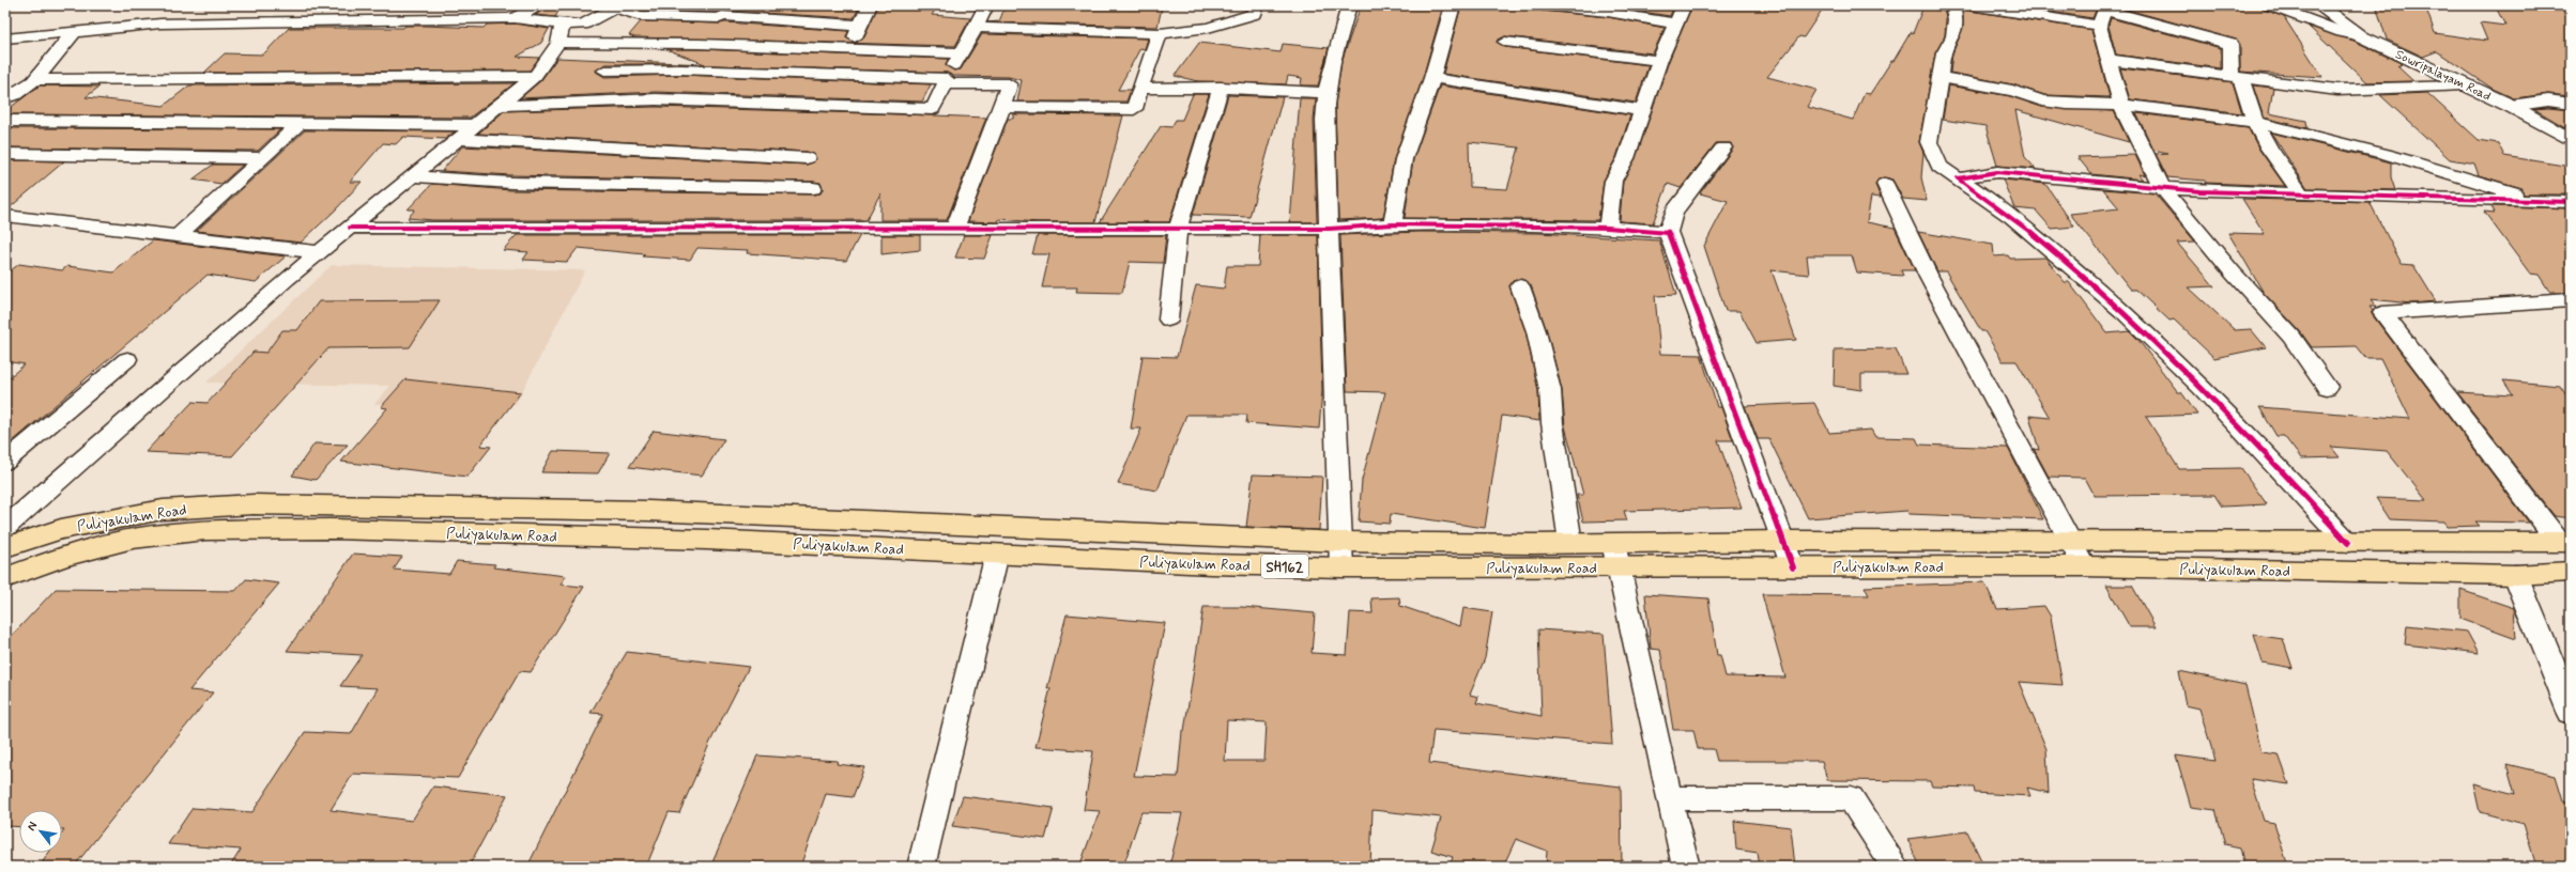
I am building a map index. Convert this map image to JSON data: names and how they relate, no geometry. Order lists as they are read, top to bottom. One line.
{"streets":{"main road":["Puliyakulam Road","SH162"],"street":["Sowripalayam Road"]},"north":"top left"}
